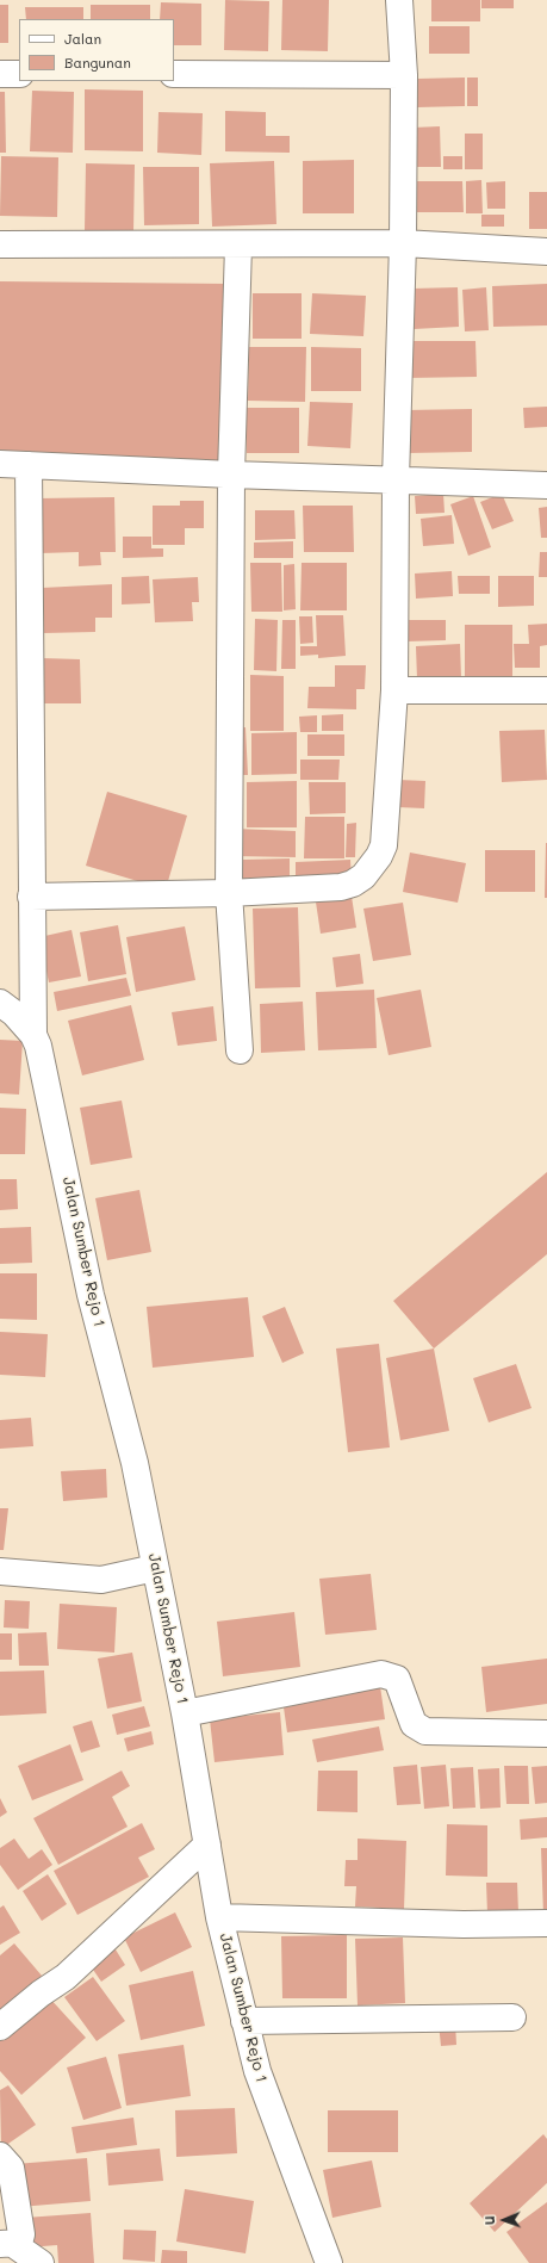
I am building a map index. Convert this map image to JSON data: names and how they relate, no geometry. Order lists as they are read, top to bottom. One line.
{"streets":{"street":["Jalan Sumber Rejo 1"]},"legend":["Jalan","Bangunan"],"north":"left"}
